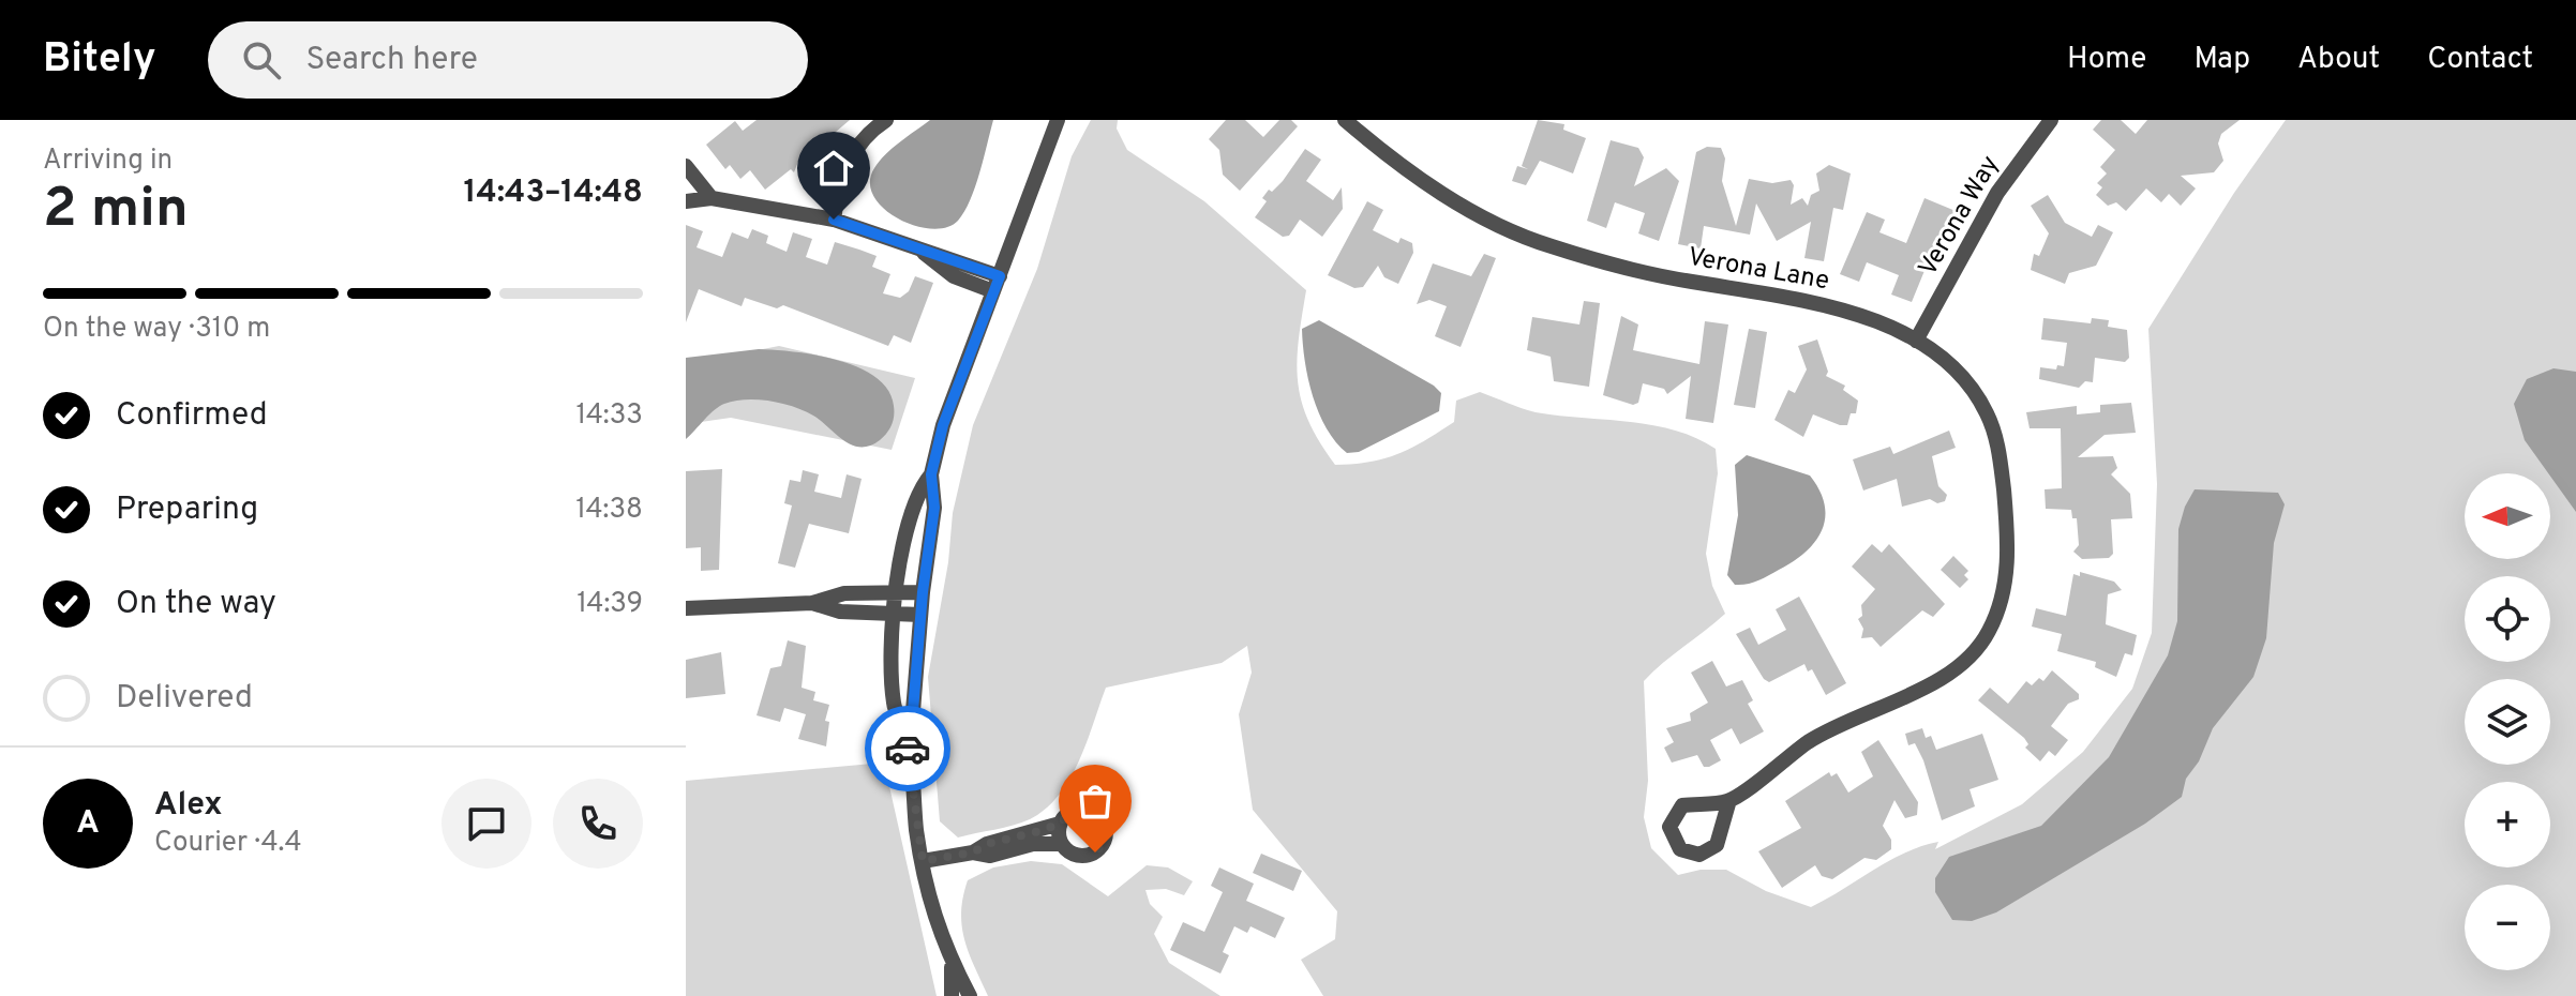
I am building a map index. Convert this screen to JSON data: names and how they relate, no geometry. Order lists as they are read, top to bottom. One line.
{"streets":{"street":["Verona Way","Verona Lane"]},"crossings":[["Verona Way","Verona Lane"]],"north":"left","page":{"header":"Bitely","search":"Search here","nav":["Home","Map","About","Contact"],"heading":["2 min","Arriving in","14:43–14:48"],"panel":["Alex","Courier · 4.4"],"bar":"On the way · 310 m","list":[["Confirmed","14:33"],["Preparing","14:38"],["On the way","14:39"],"Delivered"],"map_buttons":["+","−"],"round":"A"}}
